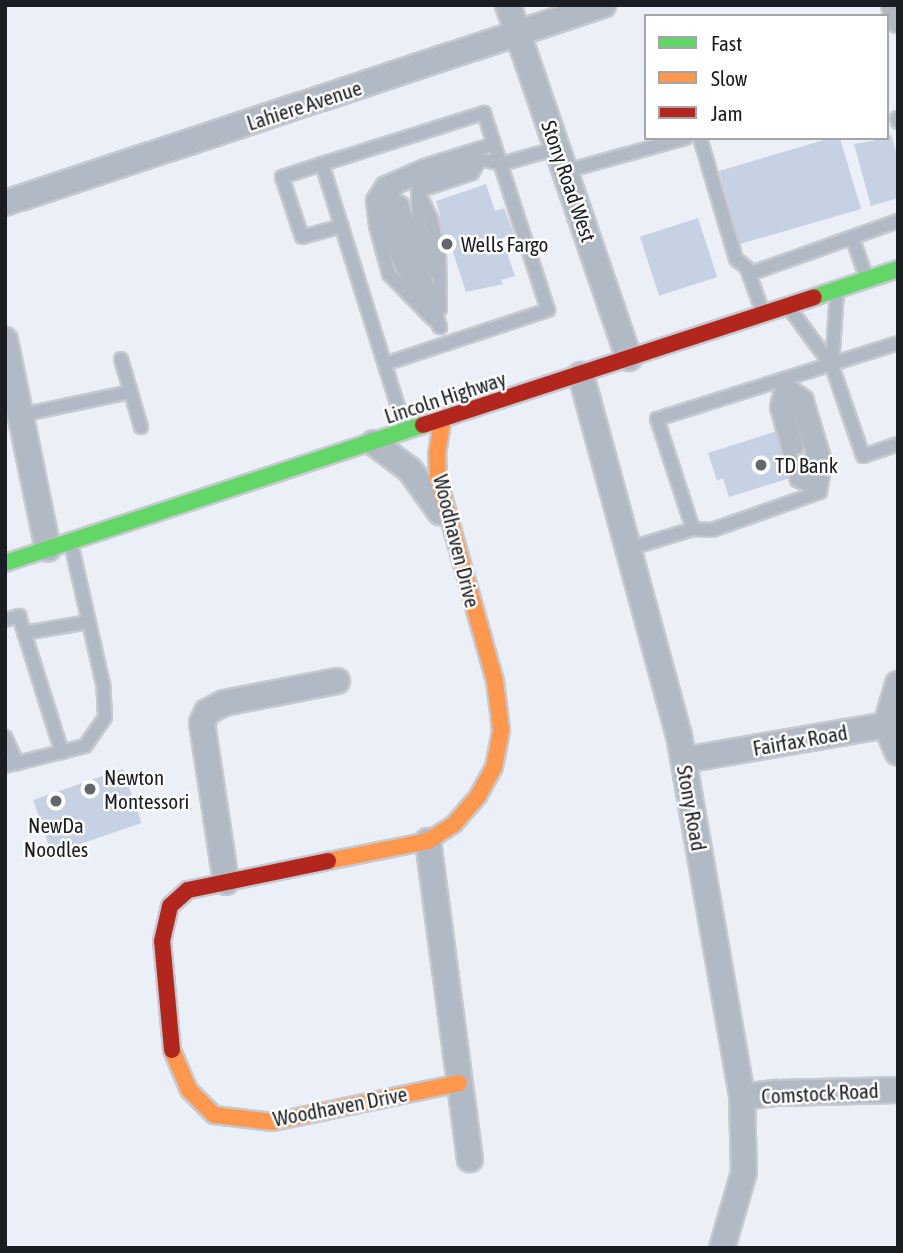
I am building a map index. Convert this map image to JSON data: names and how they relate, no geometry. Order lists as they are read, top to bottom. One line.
{"streets":{"street":["Lahiere Avenue","Stony Road West","Lincoln Highway","Woodhaven Drive","Fairfax Road","Stony Road","Comstock Road"]},"crossings":[["Lahiere Avenue","Stony Road West"],["Stony Road West","Lincoln Highway"],["Lincoln Highway","Woodhaven Drive"],["Lincoln Highway","Stony Road"],["Fairfax Road","Stony Road"],["Stony Road","Comstock Road"]],"places":["Wells Fargo","TD Bank","Newton Montessori","NewDa Noodles"],"legend":["Fast","Slow","Jam"]}
